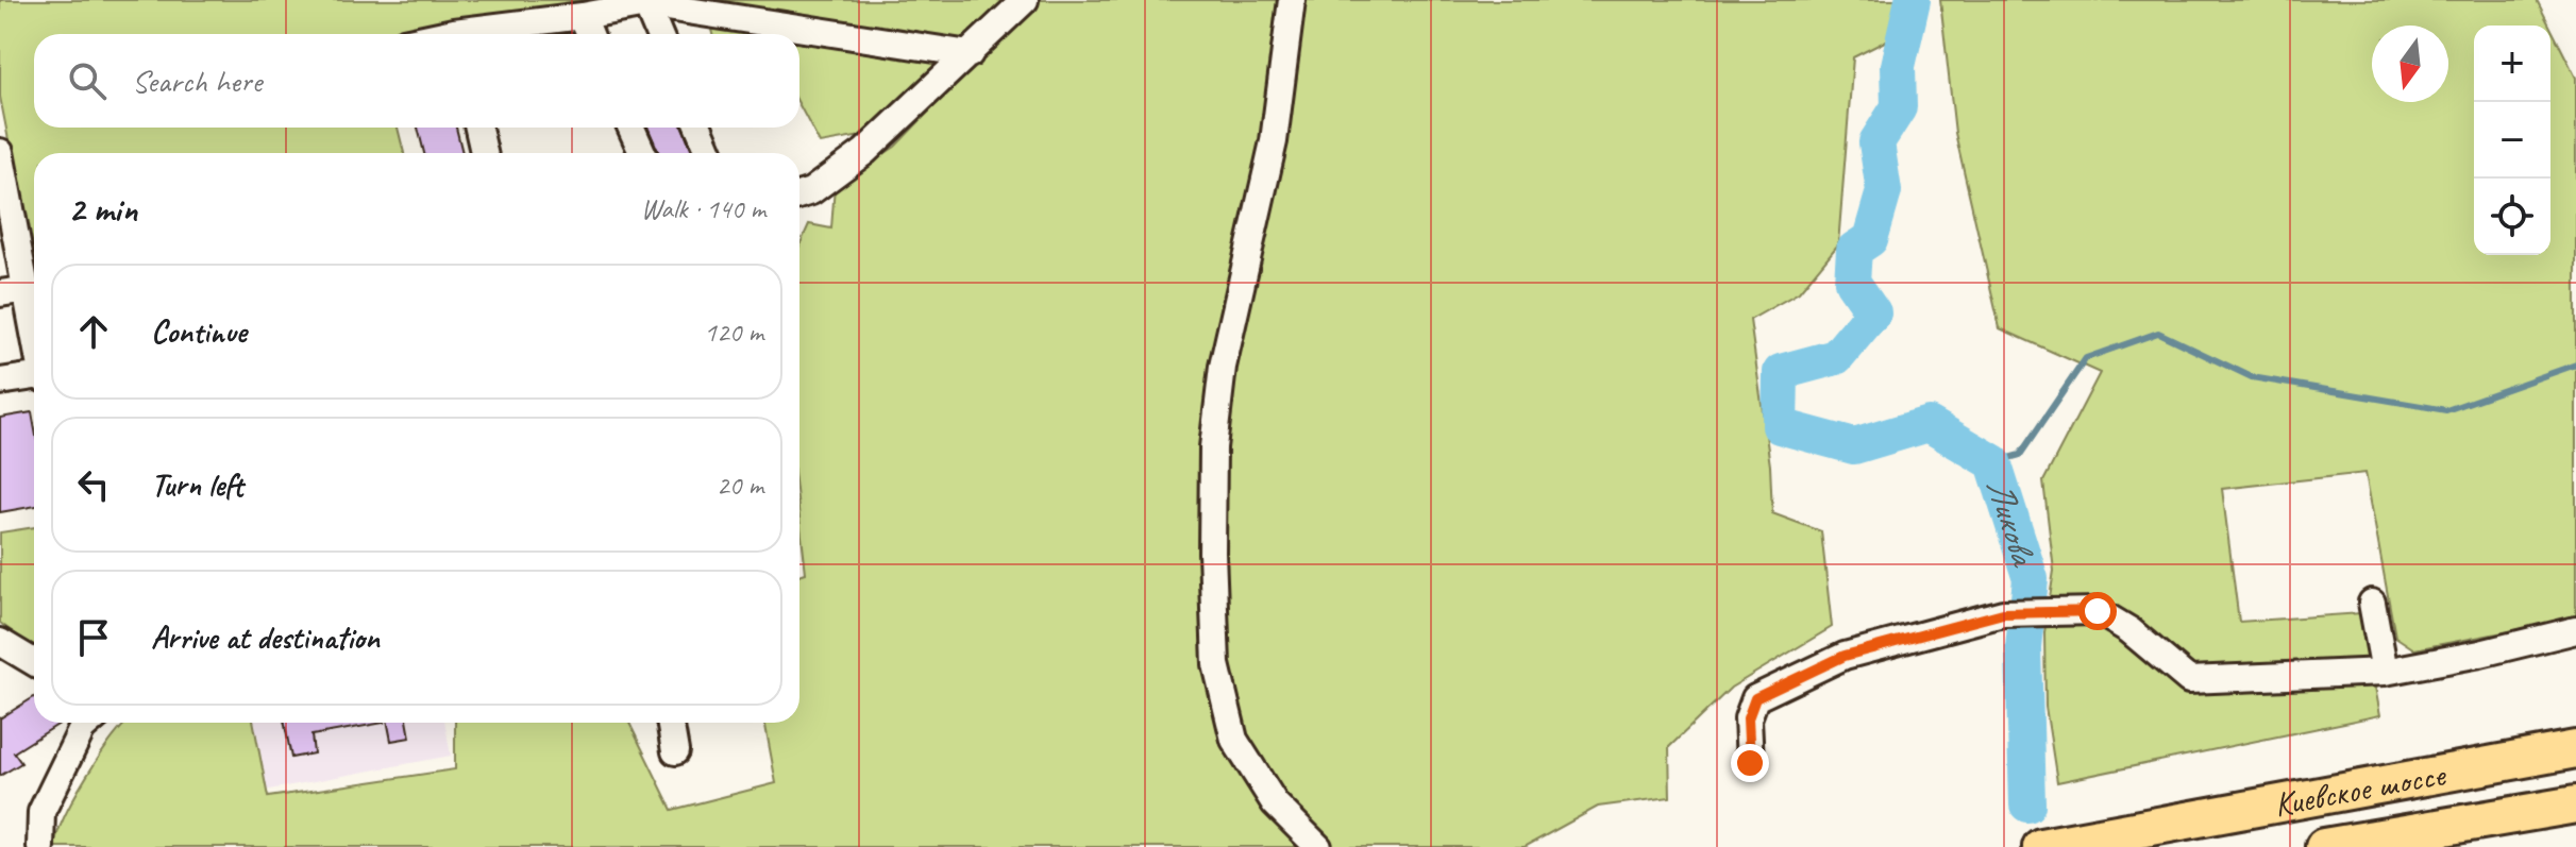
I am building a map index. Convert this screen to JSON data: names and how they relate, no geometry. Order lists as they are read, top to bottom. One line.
{"streets":{"highway":["Киевское шоссе"]},"water":["Ликова"],"north":"bottom","page":{"map_buttons":["+","−"],"search":"Search here","heading":["2 min","Walk · 140 m"],"list":[["Continue","120 m"],["Turn left","20 m"],"Arrive at destination"]}}
